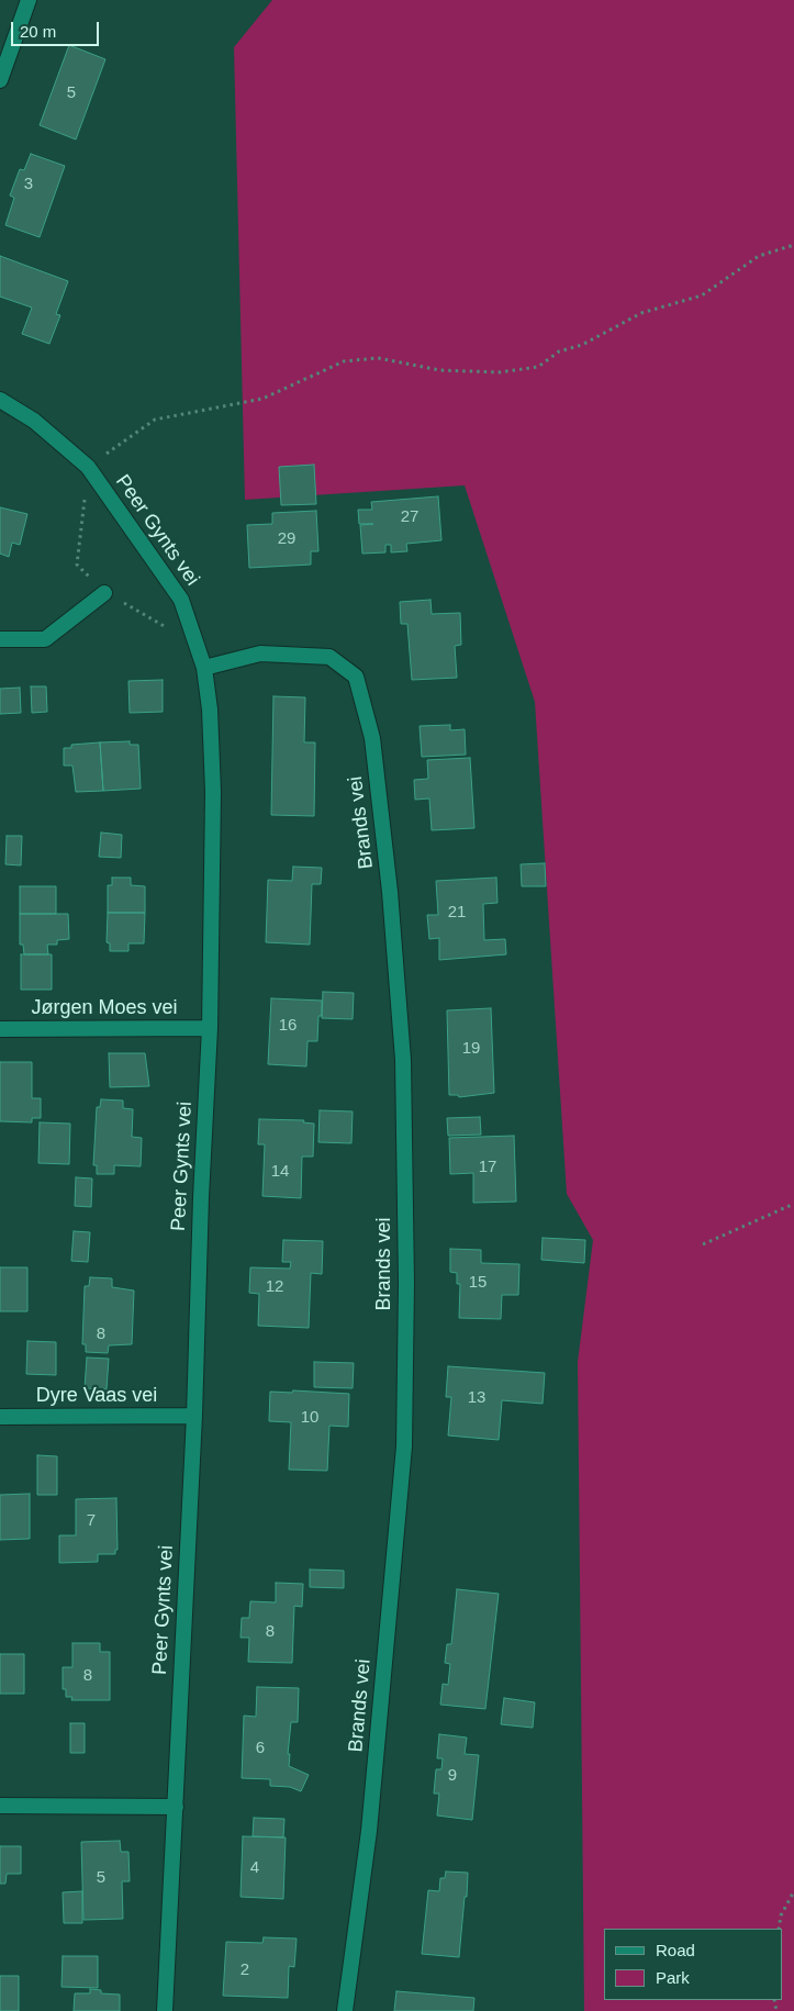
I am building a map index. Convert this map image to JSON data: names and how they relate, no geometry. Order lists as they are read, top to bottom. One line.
{"streets":{"street":["Peer Gynts vei","Brands vei","Jørgen Moes vei","Dyre Vaas vei"]},"crossings":[["Peer Gynts vei","Brands vei"],["Peer Gynts vei","Jørgen Moes vei"],["Peer Gynts vei","Dyre Vaas vei"]],"house_numbers":["5","3","27","29","21","16","19","17","14","15","12","8","13","10","7","8","8","6","9","4","5","2"],"legend":["Road","Park"],"scale_bar":"20 m"}
